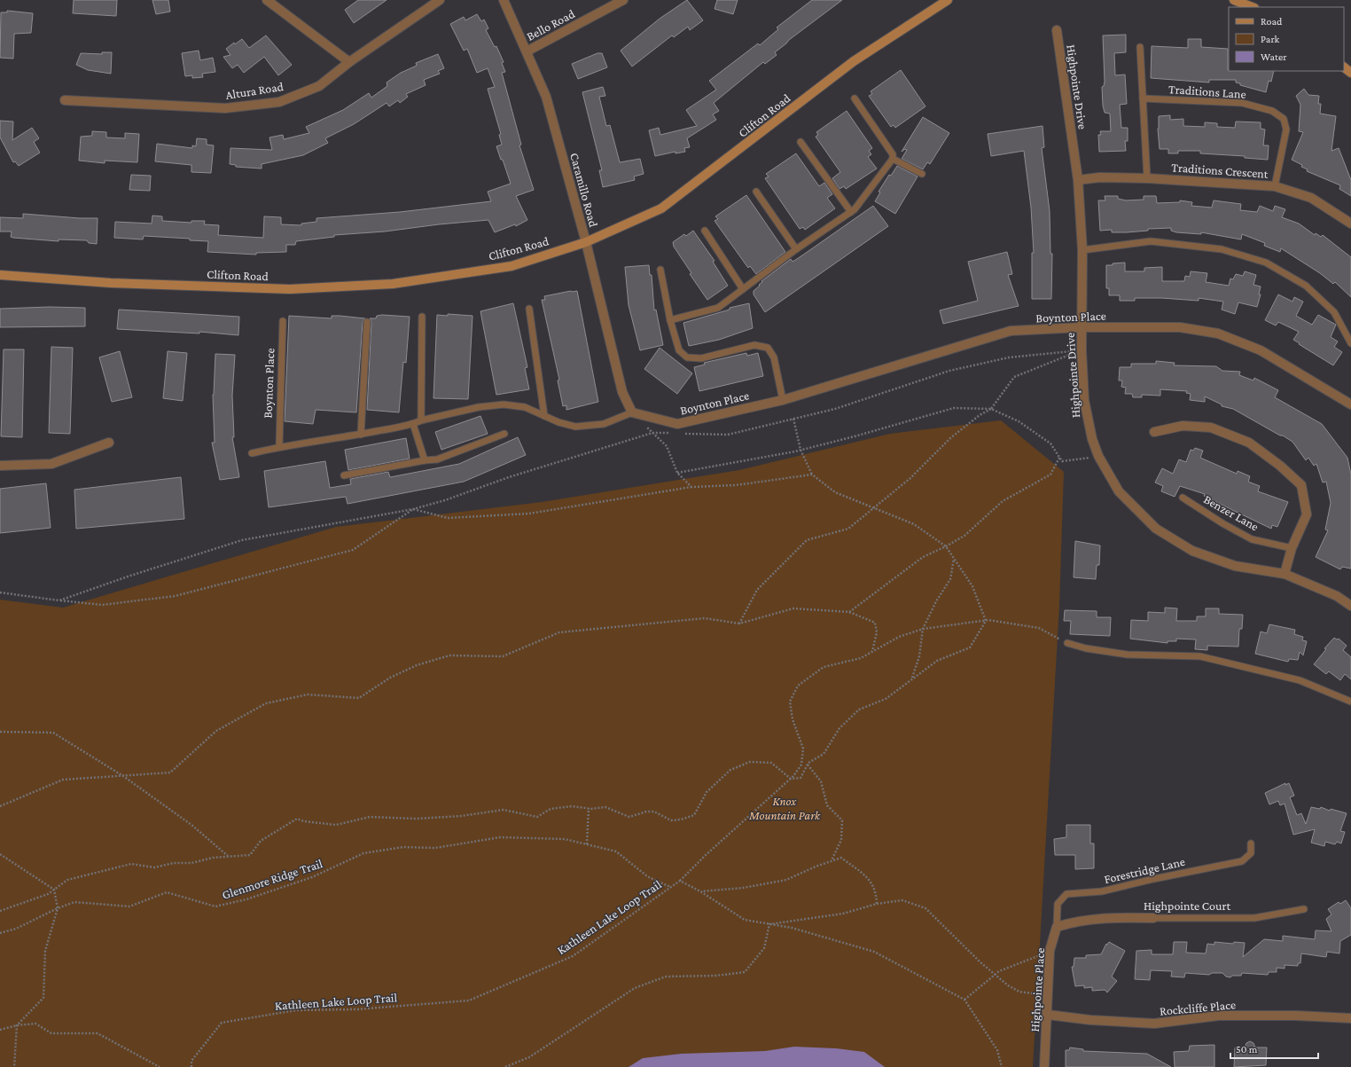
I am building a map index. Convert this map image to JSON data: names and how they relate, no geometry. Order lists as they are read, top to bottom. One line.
{"streets":{"main road":["Clifton Road"],"street":["Bello Road","Highpointe Drive","Altura Road","Traditions Crescent","Caramillo Road","Boynton Place","Highpointe Court","Highpointe Place","Rockcliffe Place"],"lane":["Traditions Lane","Benzer Lane","Forestridge Lane"],"path":["Glenmore Ridge Trail","Kathleen Lake Loop Trail"]},"crossings":[["Bello Road","Caramillo Road"],["Highpointe Drive","Traditions Crescent"],["Highpointe Drive","Boynton Place"],["Traditions Lane","Traditions Crescent"],["Clifton Road","Caramillo Road"],["Caramillo Road","Boynton Place"],["Forestridge Lane","Highpointe Court"],["Forestridge Lane","Highpointe Place"],["Glenmore Ridge Trail","Kathleen Lake Loop Trail"],["Highpointe Court","Highpointe Place"],["Highpointe Place","Rockcliffe Place"]],"parks":["Knox Mountain Park"],"legend":["Road","Park","Water"],"scale_bar":"50 m"}
